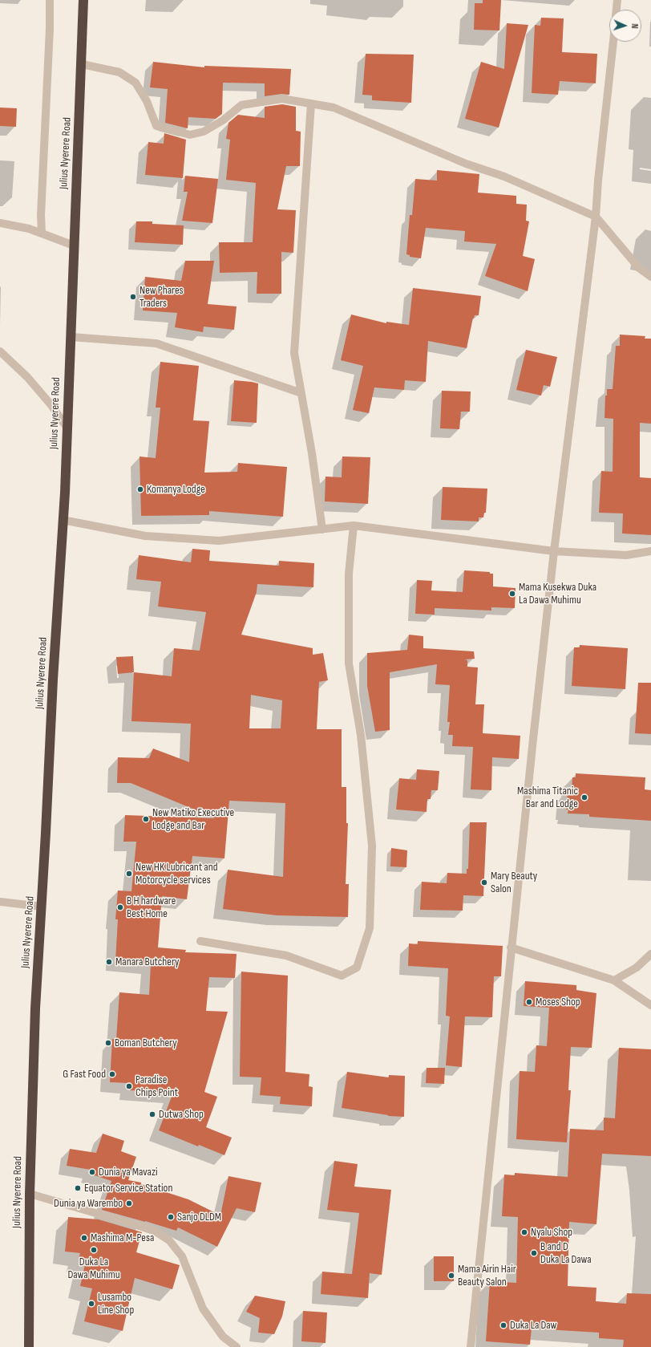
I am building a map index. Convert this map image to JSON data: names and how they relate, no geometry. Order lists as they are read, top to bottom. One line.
{"streets":{"highway":["Julius Nyerere Road"]},"places":["New Phares Traders","Komanya Lodge","Mama Kusekwa Duka La Dawa Muhimu","Mashima Titanic Bar and Lodge","New Matiko Executive Lodge and Bar","New HK Lubricant and Motorcycle services","Mary Beauty Salon","B H hardware Best Home","Manara Butchery","Moses Shop","Boman Butchery","G Fast Food","Paradise Chips Point","Dutwa Shop","Dunia ya Mavazi","Equator Service Station","Dunia ya Warembo","Sanjo DLDM","Nyalu Shop","Mashima M-Pesa","Duka La Dawa Muhimu","B and D Duka La Dawa","Mama Airin Hair Beauty Salon","Lusambo Line Shop","Duka La Daw"],"north":"right"}
